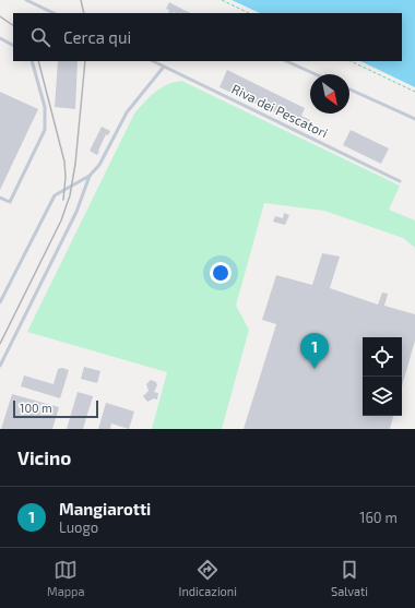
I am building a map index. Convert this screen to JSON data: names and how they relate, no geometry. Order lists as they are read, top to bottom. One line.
{"streets":{"lane":["Riva dei Pescatori"]},"scale_bar":"100 m","north":"bottom right","page":{"search":"Cerca qui","pins":"1","scale":"100 m","heading":"Vicino","list":[{"mark":"1","name":"Mangiarotti","note":"Luogo","value":"160 m"}],"nav":["Mappa","Indicazioni","Salvati"]}}
